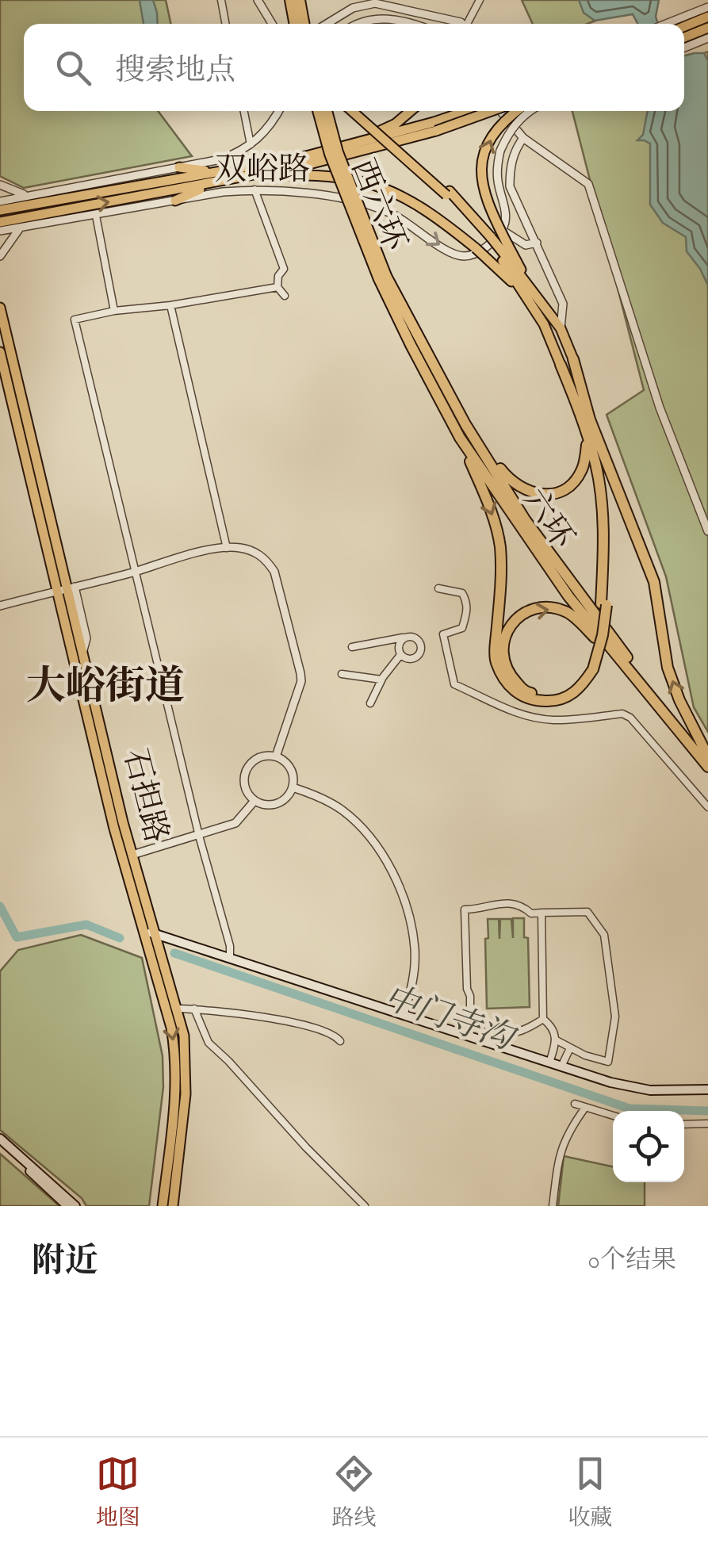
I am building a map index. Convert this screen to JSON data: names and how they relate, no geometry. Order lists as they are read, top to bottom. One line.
{"streets":{"highway":["西六环","六环"],"main road":["双峪路","石担路"]},"crossings":[["西六环","六环"]],"districts":["大峪街道"],"water":["中门寺沟"],"page":{"search":"搜索地点","heading":["附近","0个结果"],"nav":["地图","路线","收藏"]}}
